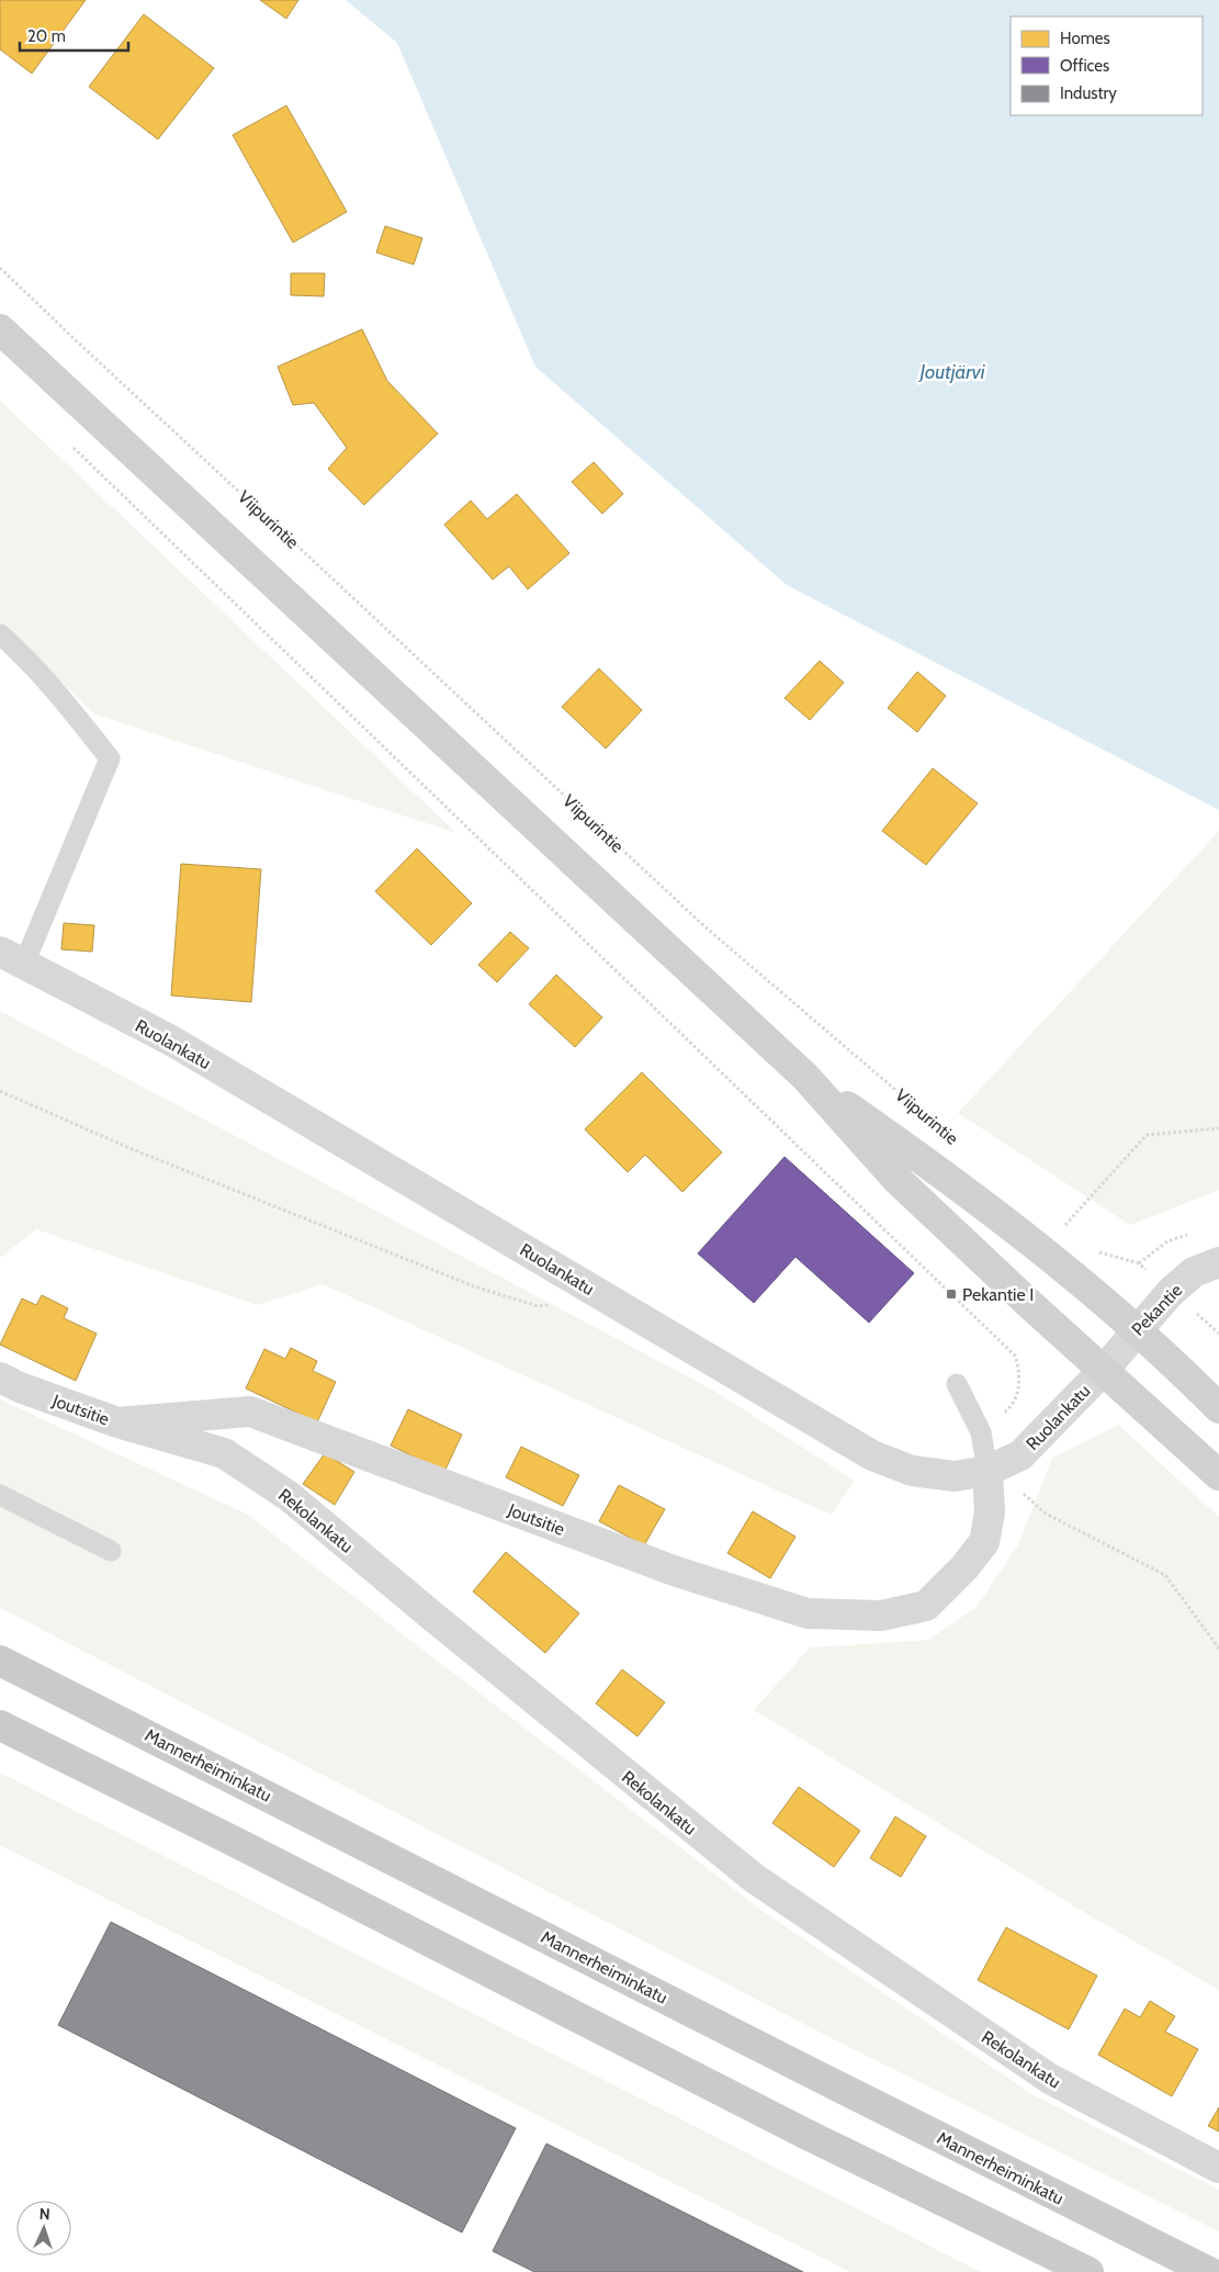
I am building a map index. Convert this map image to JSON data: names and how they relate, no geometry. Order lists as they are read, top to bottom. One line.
{"streets":{"main road":["Viipurintie","Mannerheiminkatu"],"street":["Ruolankatu","Pekantie","Joutsitie","Rekolankatu"]},"crossings":[["Viipurintie","Ruolankatu"],["Viipurintie","Pekantie"],["Ruolankatu","Pekantie"],["Ruolankatu","Joutsitie"],["Joutsitie","Rekolankatu"]],"water":["Joutjärvi"],"places":{"transit":["Pekantie I"]},"legend":["Homes","Offices","Industry"],"scale_bar":"20 m","north":"top"}
